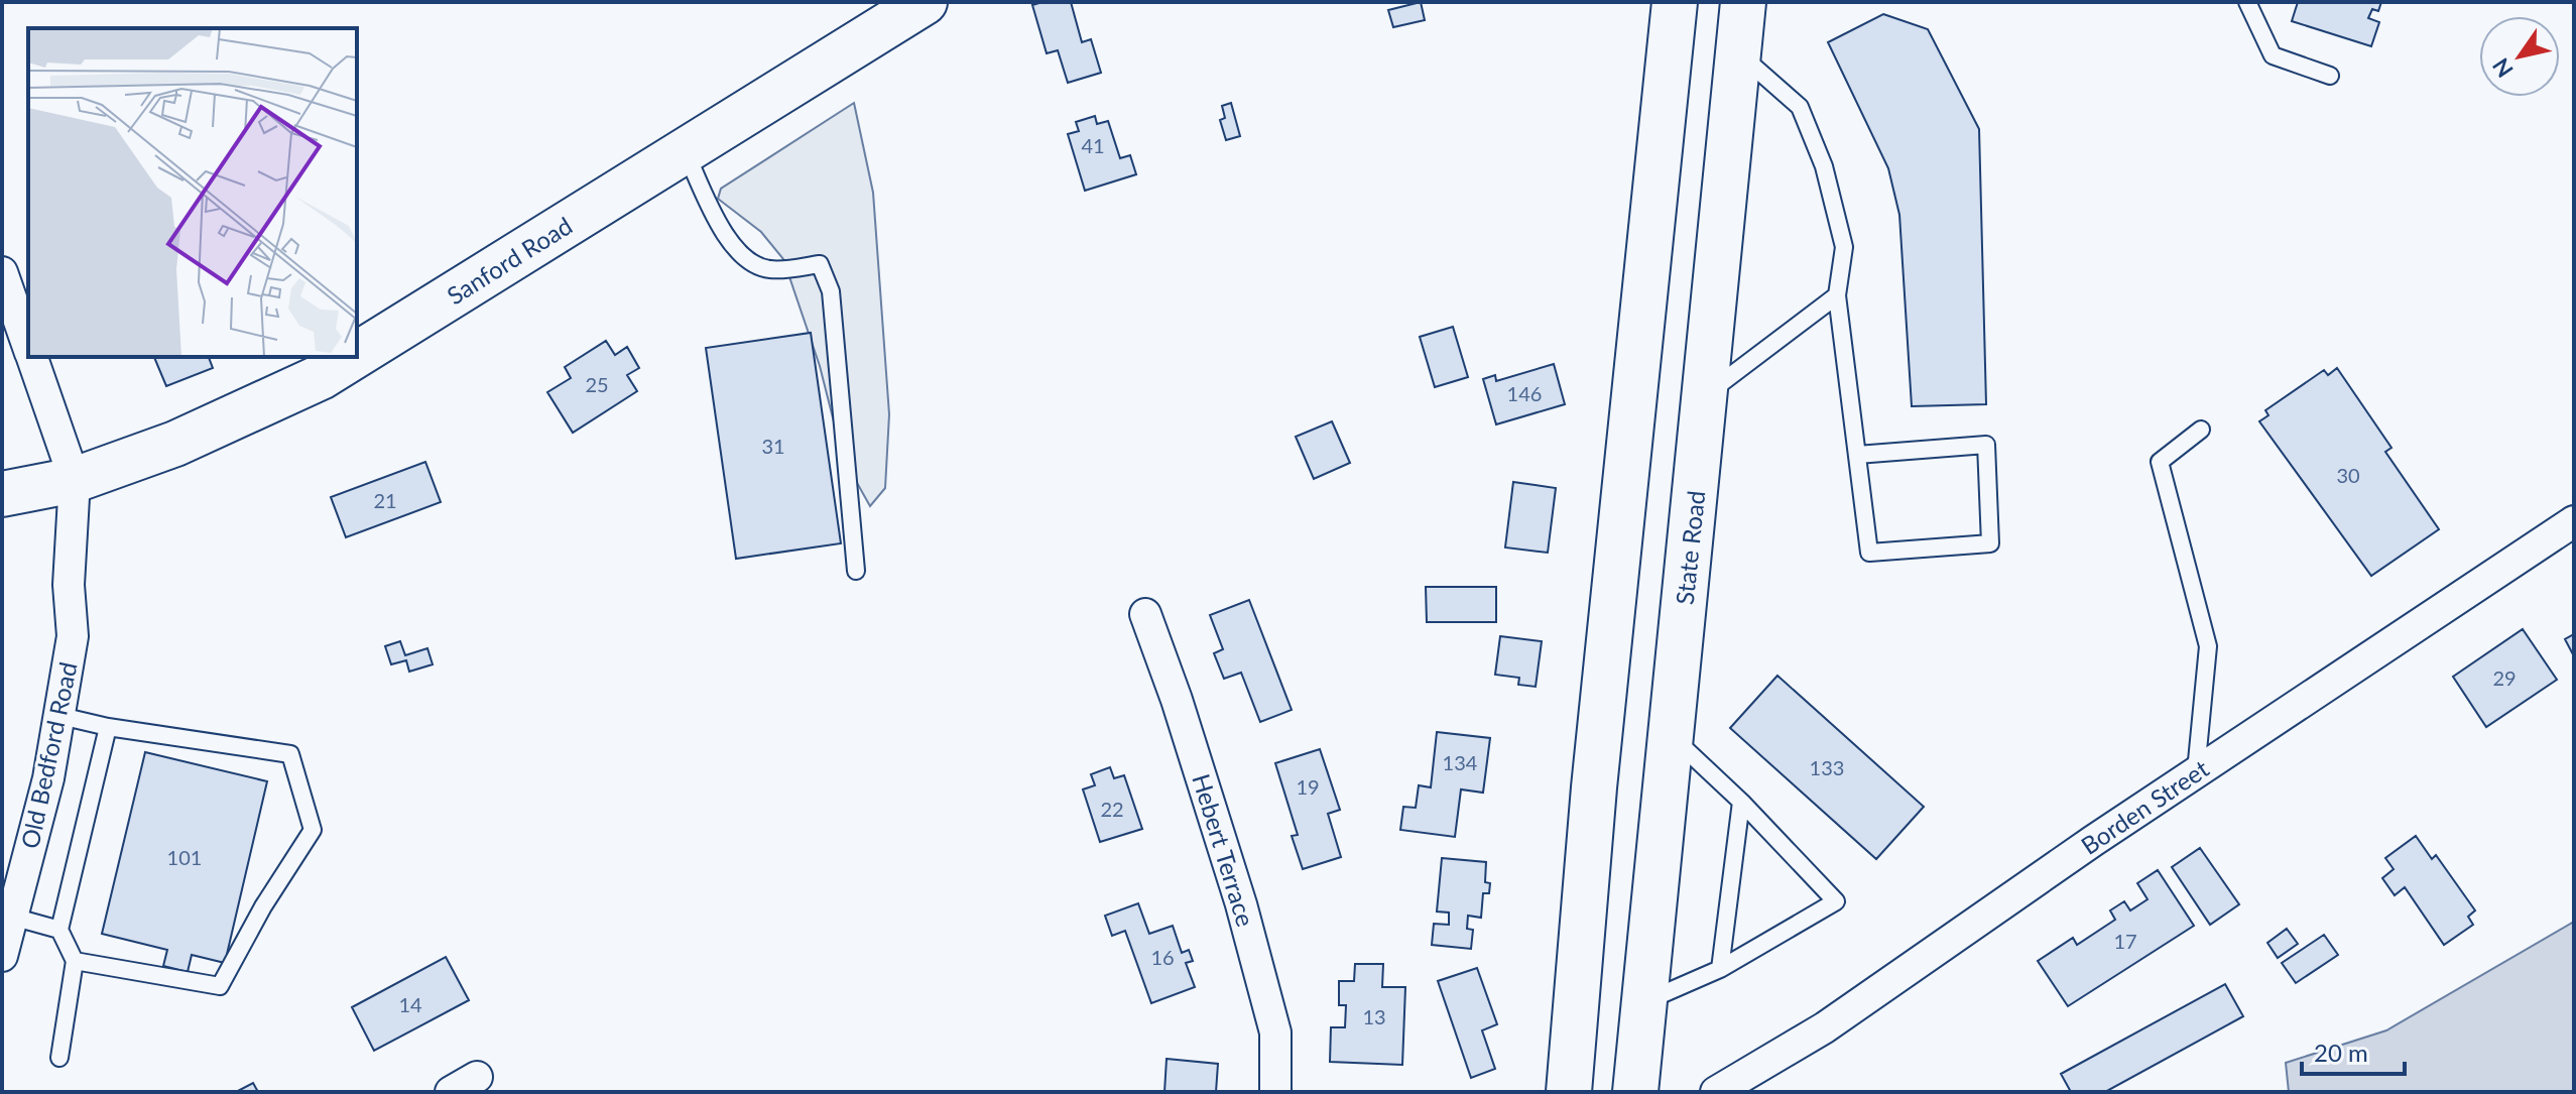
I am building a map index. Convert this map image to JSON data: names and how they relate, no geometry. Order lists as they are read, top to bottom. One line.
{"streets":{"main road":["Sanford Road","State Road"],"street":["Old Bedford Road","Borden Street","Hebert Terrace"]},"crossings":[["Sanford Road","Old Bedford Road"]],"house_numbers":["41","25","146","31","30","21","29","134","133","19","22","101","17","16","14","13"],"scale_bar":"20 m","north":"bottom left"}
